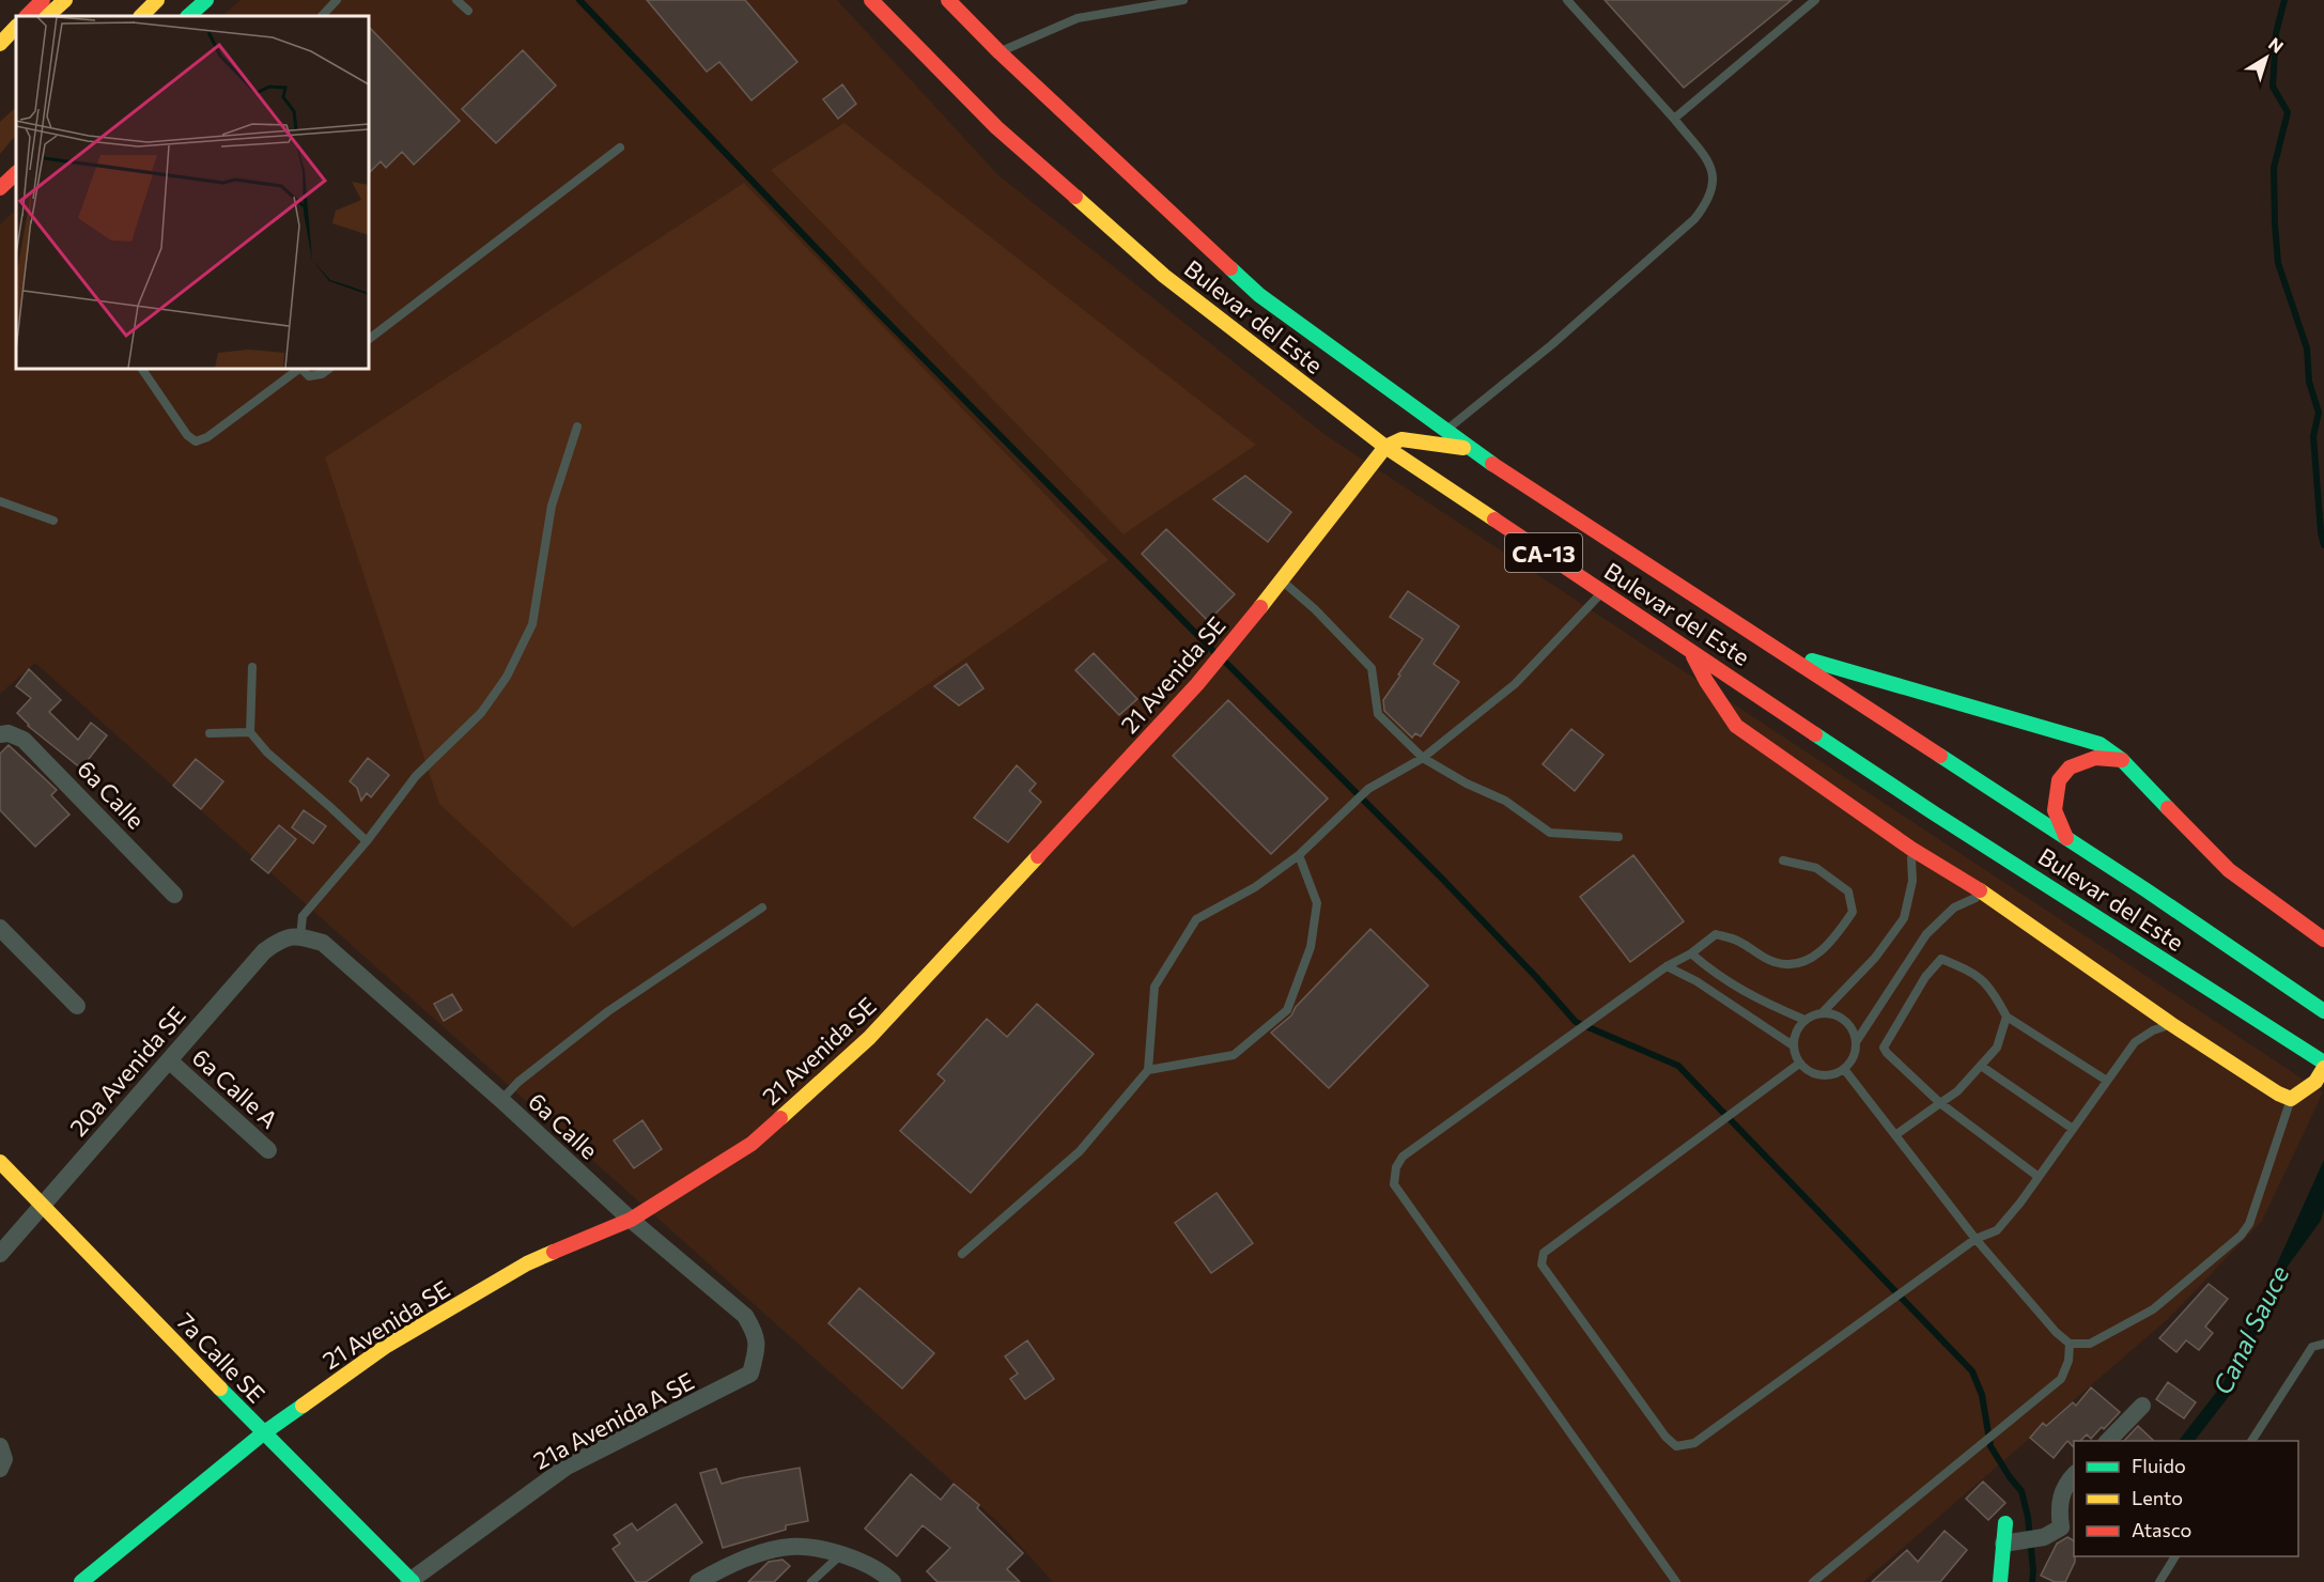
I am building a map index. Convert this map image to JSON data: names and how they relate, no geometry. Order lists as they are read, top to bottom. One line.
{"streets":{"main road":["Bulevar del Este","CA-13","21 Avenida SE","7a Calle SE"],"street":["6a Calle","20a Avenida SE","6a Calle A","21a Avenida A SE"]},"crossings":[["Bulevar del Este","21 Avenida SE"],["21 Avenida SE","6a Calle"],["21 Avenida SE","7a Calle SE"],["6a Calle","20a Avenida SE"],["6a Calle","21a Avenida A SE"],["20a Avenida SE","6a Calle A"],["20a Avenida SE","7a Calle SE"],["7a Calle SE","21a Avenida A SE"]],"water":["Canal Sauce"],"legend":["Fluido","Lento","Atasco"],"north":"top right"}
